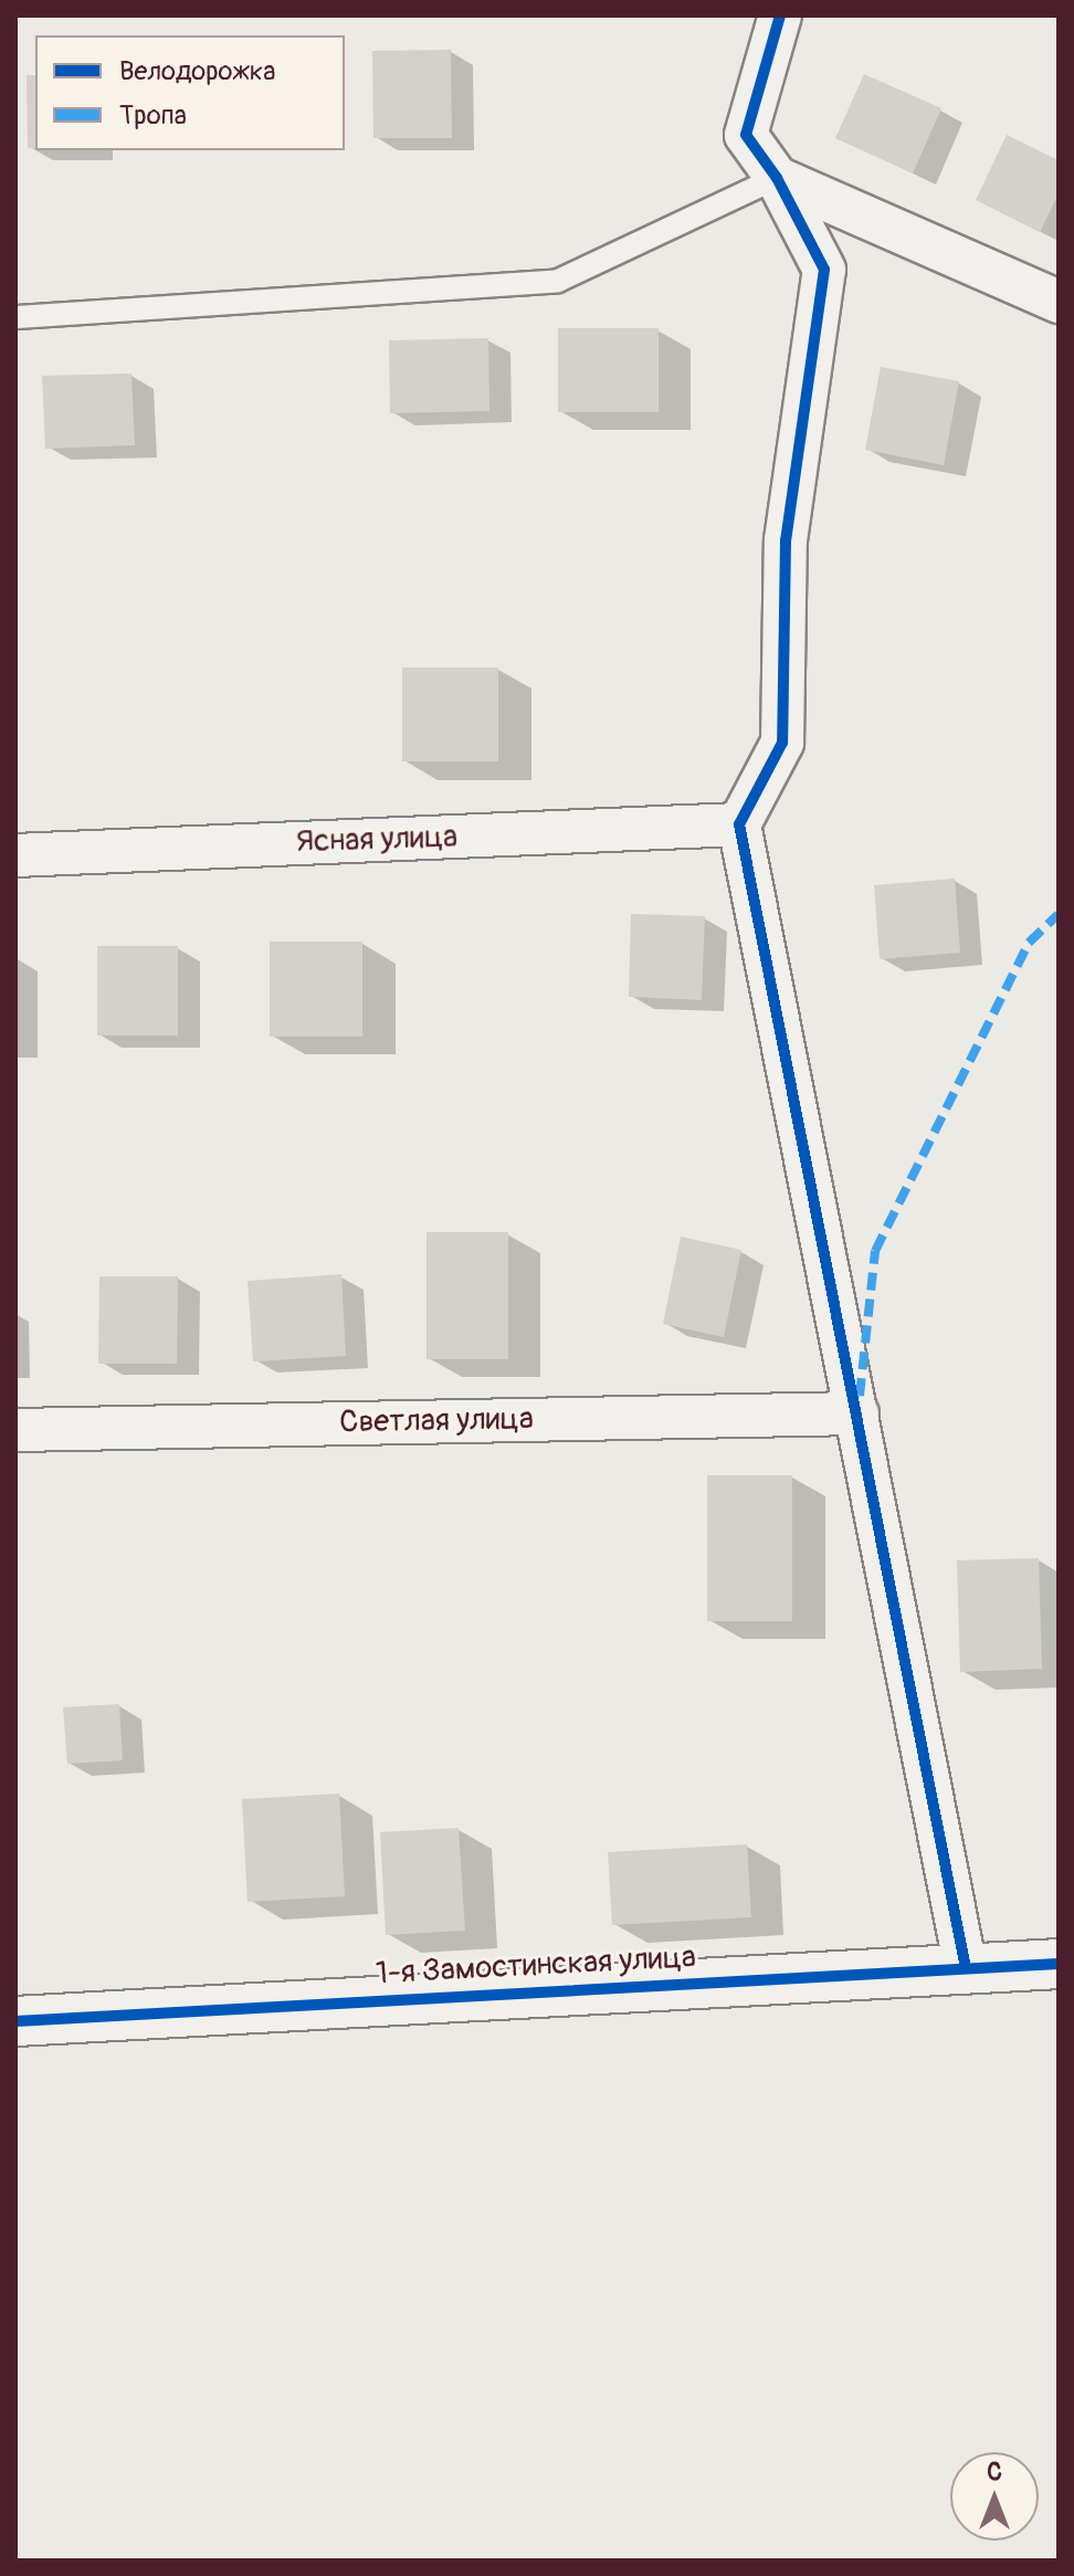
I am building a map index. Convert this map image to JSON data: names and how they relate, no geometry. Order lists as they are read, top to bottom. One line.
{"streets":{"street":["Ясная улица","Светлая улица","1-я Замостинская улица"]},"legend":["Велодорожка","Тропа"],"north":"top"}
